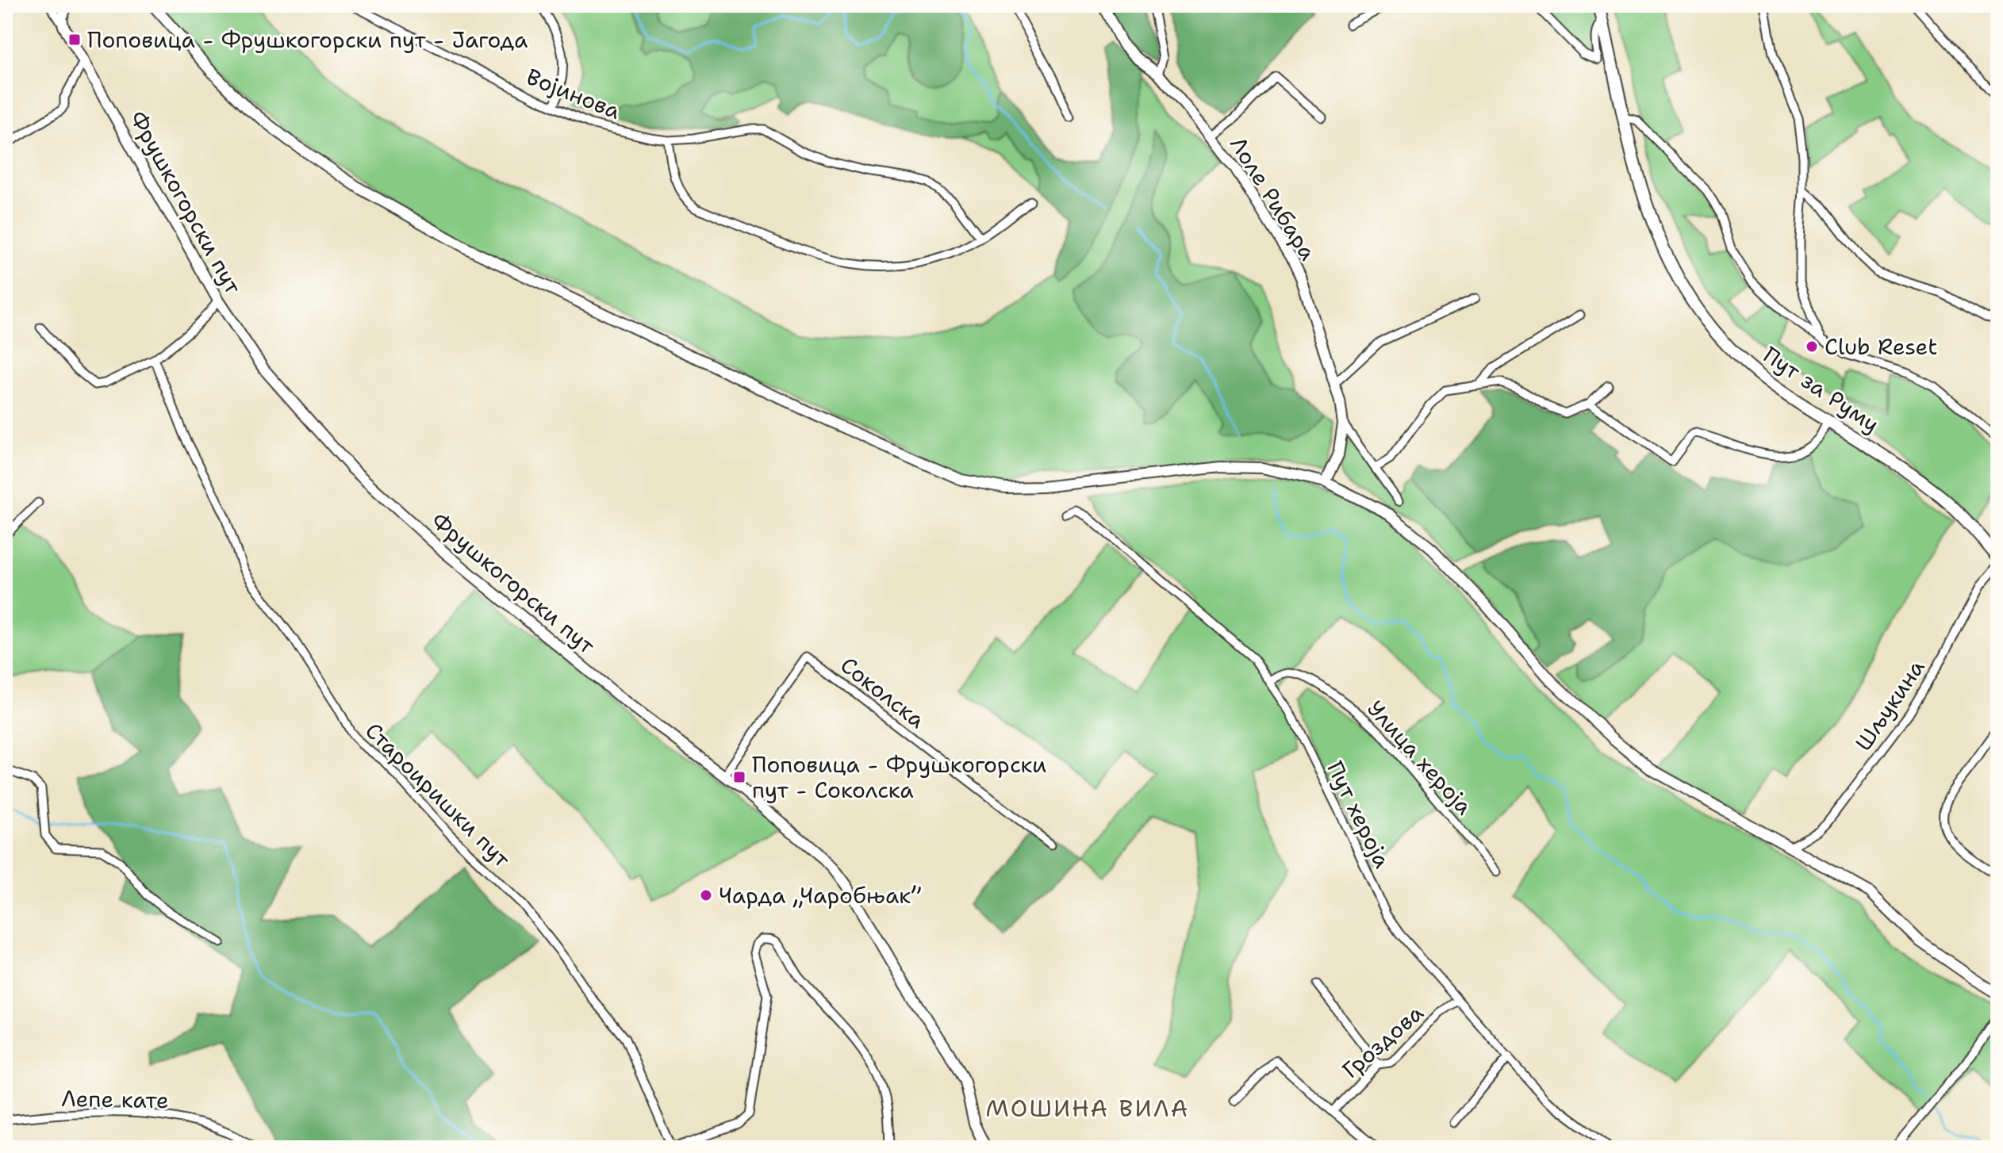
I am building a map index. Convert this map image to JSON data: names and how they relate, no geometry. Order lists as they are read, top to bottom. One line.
{"streets":{"main road":["Лоле Рибара","Фрушкогорски пут","Пут за Руму"],"street":["Војинова","Соколска","Шљукина","Улица хероја","Староиришки пут","Пут хероја","Гроздова","Лепе кате"]},"crossings":[["Фрушкогорски пут","Соколска"],["Улица хероја","Пут хероја"],["Пут хероја","Гроздова"]],"districts":["МОШИНА ВИЛА"],"places":{"transit":["Поповица - Фрушкогорски пут - Јагода","Поповица - Фрушкогорски пут - Соколска"],"other":["Club Reset","Чарда „Чаробњак”"]}}
